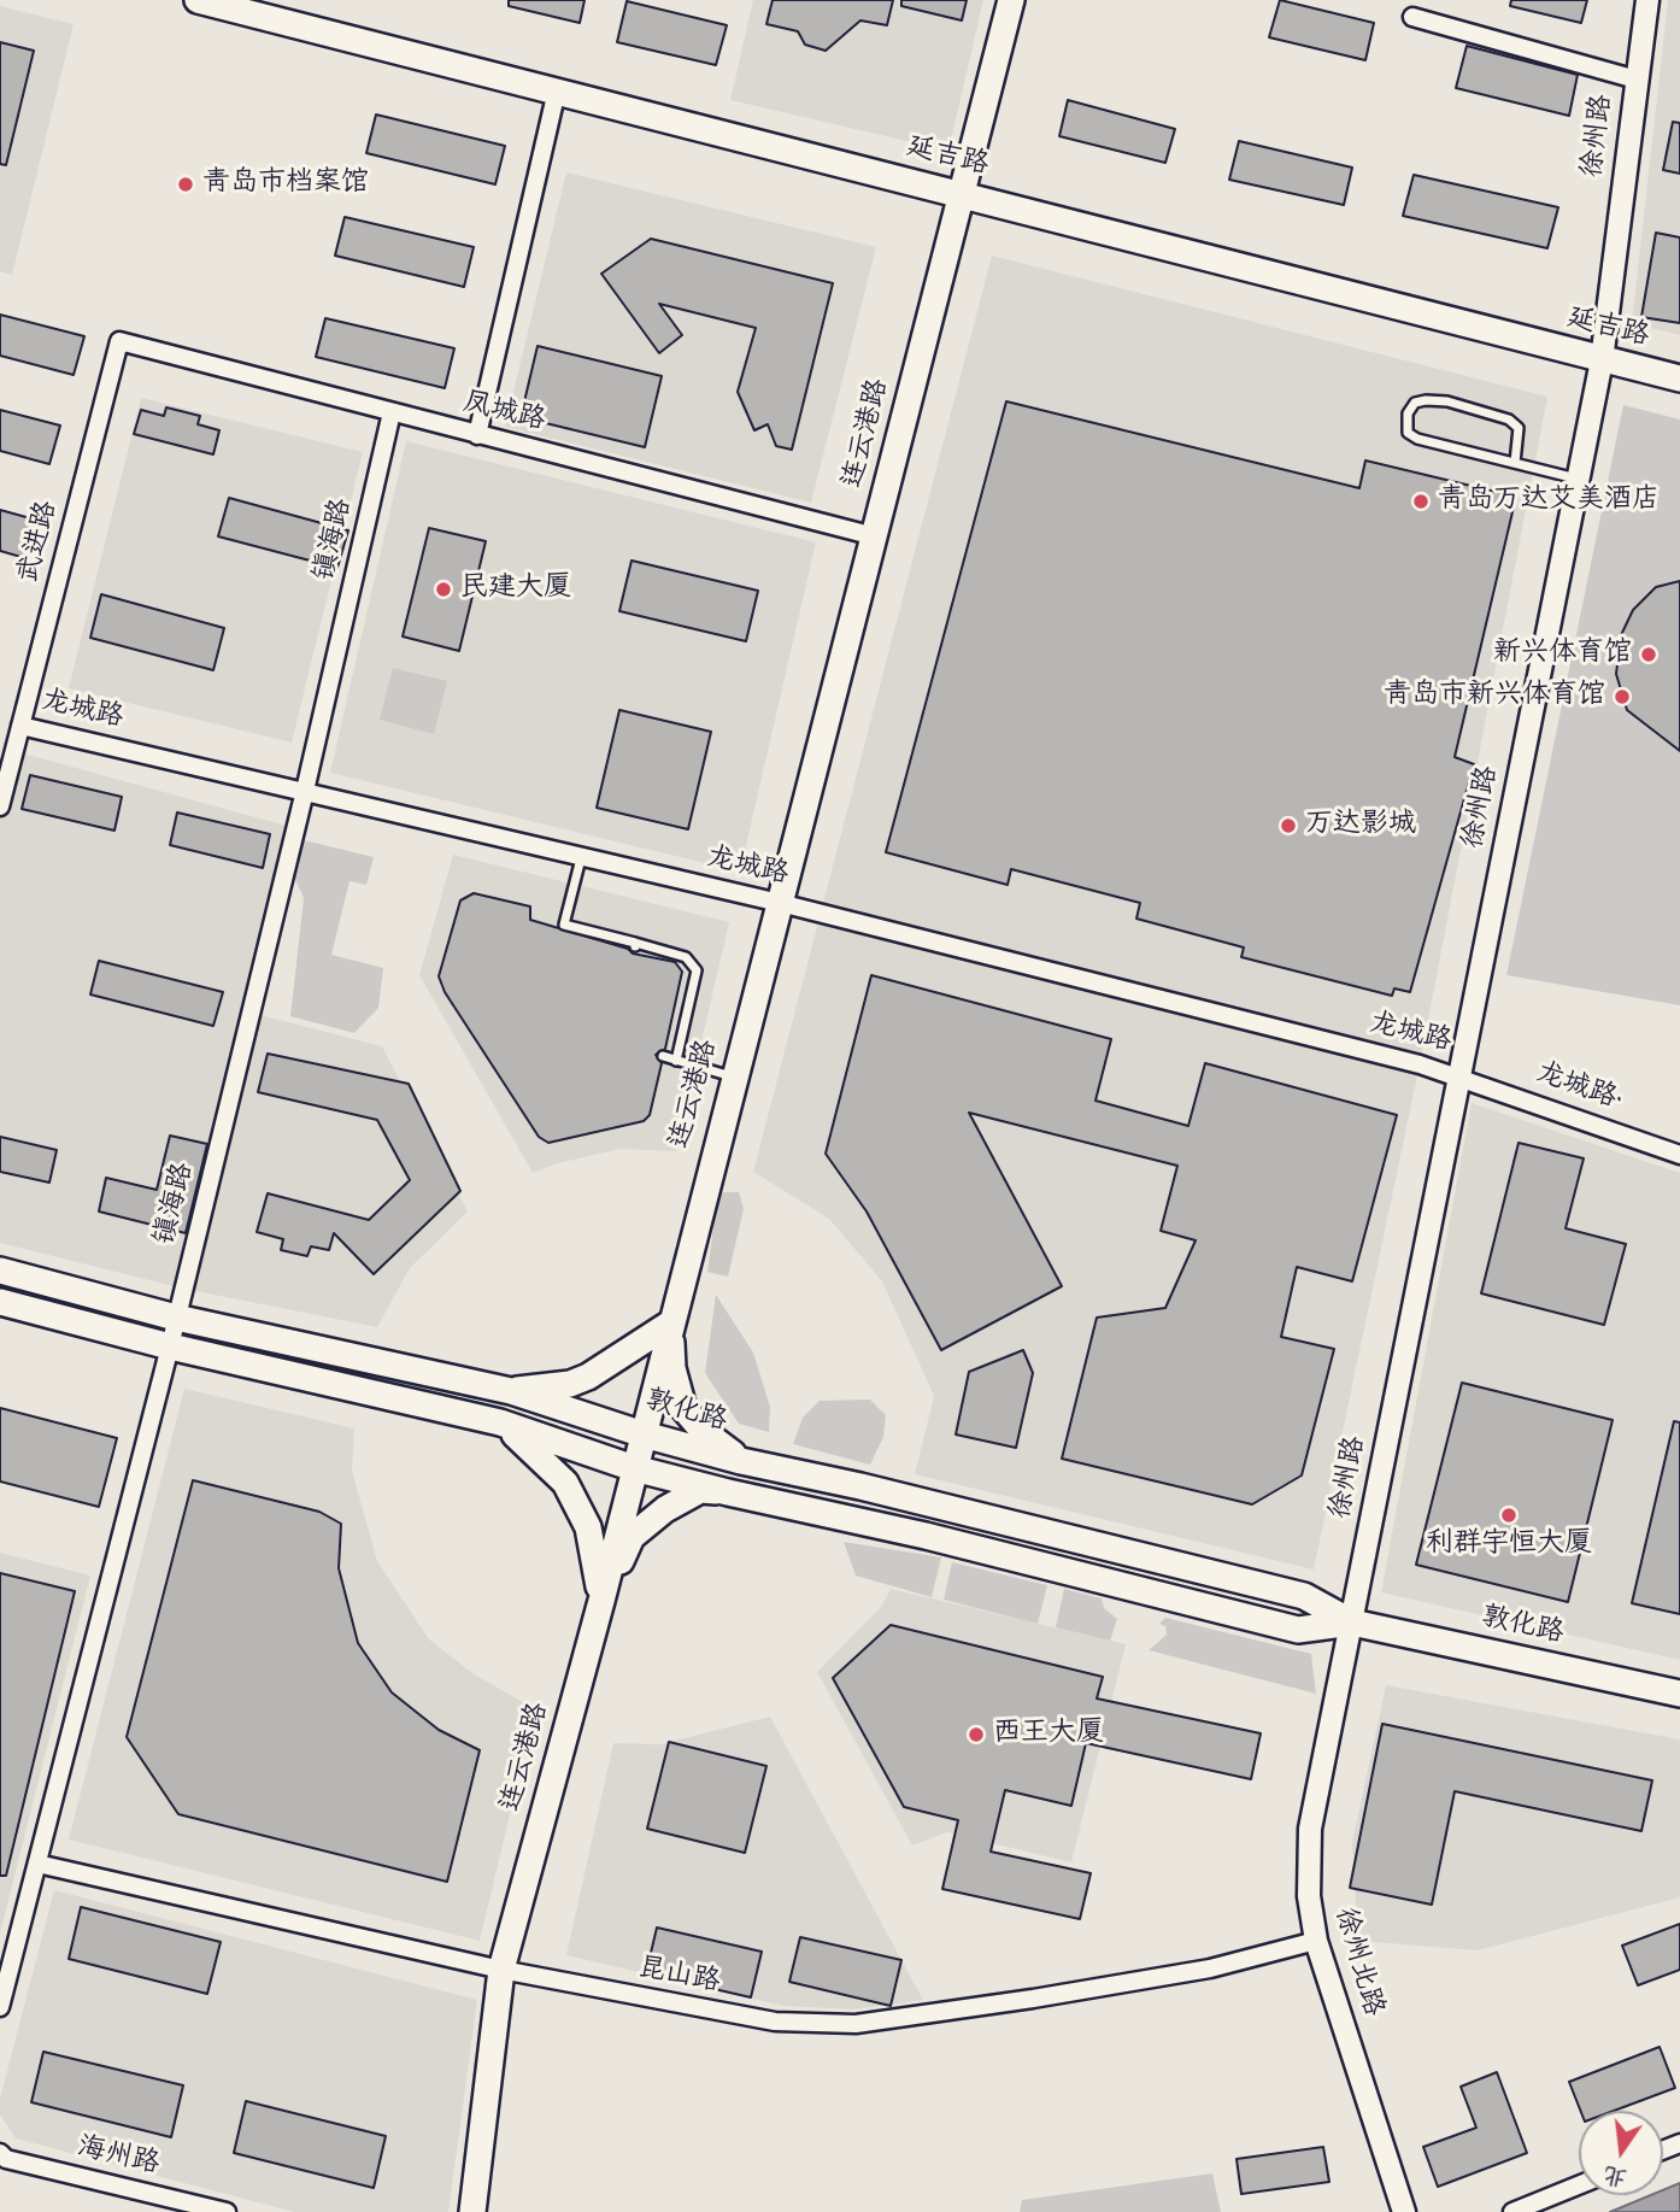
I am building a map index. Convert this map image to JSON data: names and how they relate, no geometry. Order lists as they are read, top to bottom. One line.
{"streets":{"main road":["延吉路","连云港路","敦化路"],"street":["徐州路","凤城路","镇海路","武进路","龙城路","龙城路·","徐州北路","昆山路","海州路"]},"crossings":[["徐州路","延吉路"],["徐州路","龙城路"],["徐州路","龙城路·"],["徐州路","敦化路"],["徐州路","徐州北路"],["延吉路","连云港路"],["凤城路","连云港路"],["凤城路","镇海路"],["凤城路","武进路"],["连云港路","龙城路"],["连云港路","敦化路"],["连云港路","昆山路"],["镇海路","龙城路"],["镇海路","敦化路"],["镇海路","昆山路"],["武进路","龙城路"],["龙城路","龙城路·"],["敦化路","徐州北路"],["徐州北路","昆山路"]],"places":["青岛市档案馆","青岛万达艾美酒店","民建大厦","新兴体育馆","青岛市新兴体育馆","万达影城","利群宇恒大厦","西王大厦"],"north":"bottom"}
